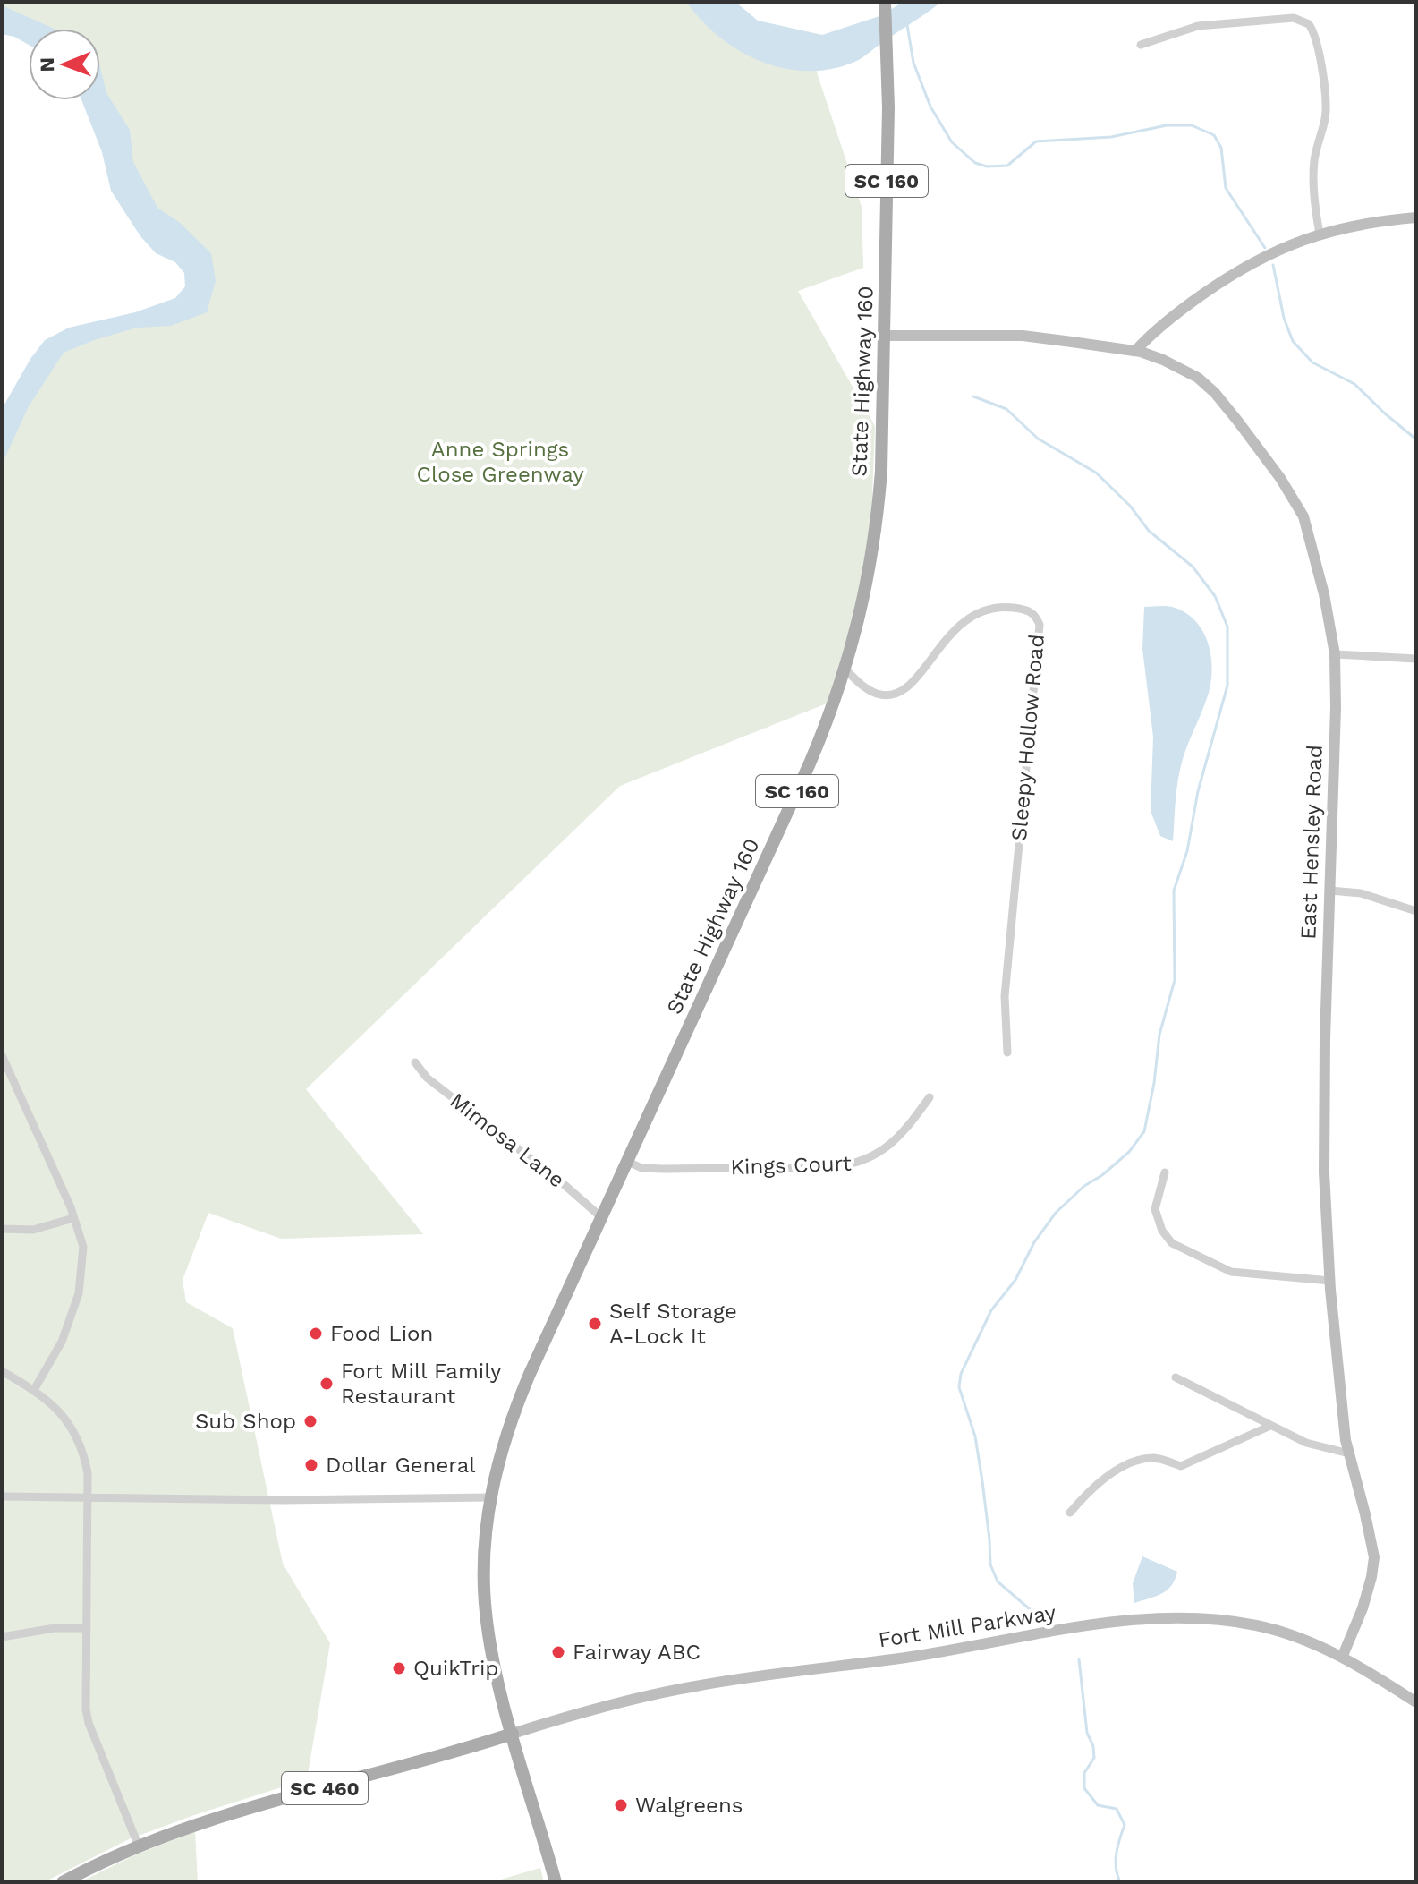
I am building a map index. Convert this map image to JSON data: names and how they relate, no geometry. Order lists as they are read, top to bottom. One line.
{"streets":{"main road":["SC 160","State Highway 160","East Hensley Road","Fort Mill Parkway","SC 460"],"street":["Sleepy Hollow Road","Mimosa Lane","Kings Court"]},"crossings":[["SC 160","State Highway 160"],["SC 160","Fort Mill Parkway"],["SC 160","SC 460"],["State Highway 160","Sleepy Hollow Road"],["State Highway 160","East Hensley Road"],["State Highway 160","Mimosa Lane"],["State Highway 160","Kings Court"],["State Highway 160","Fort Mill Parkway"],["State Highway 160","SC 460"],["East Hensley Road","Fort Mill Parkway"],["Fort Mill Parkway","SC 460"]],"parks":["Anne Springs Close Greenway"],"places":["Self Storage A-Lock It","Food Lion","Fort Mill Family Restaurant","Sub Shop","Dollar General","Fairway ABC","QuikTrip","Walgreens"],"north":"left"}
